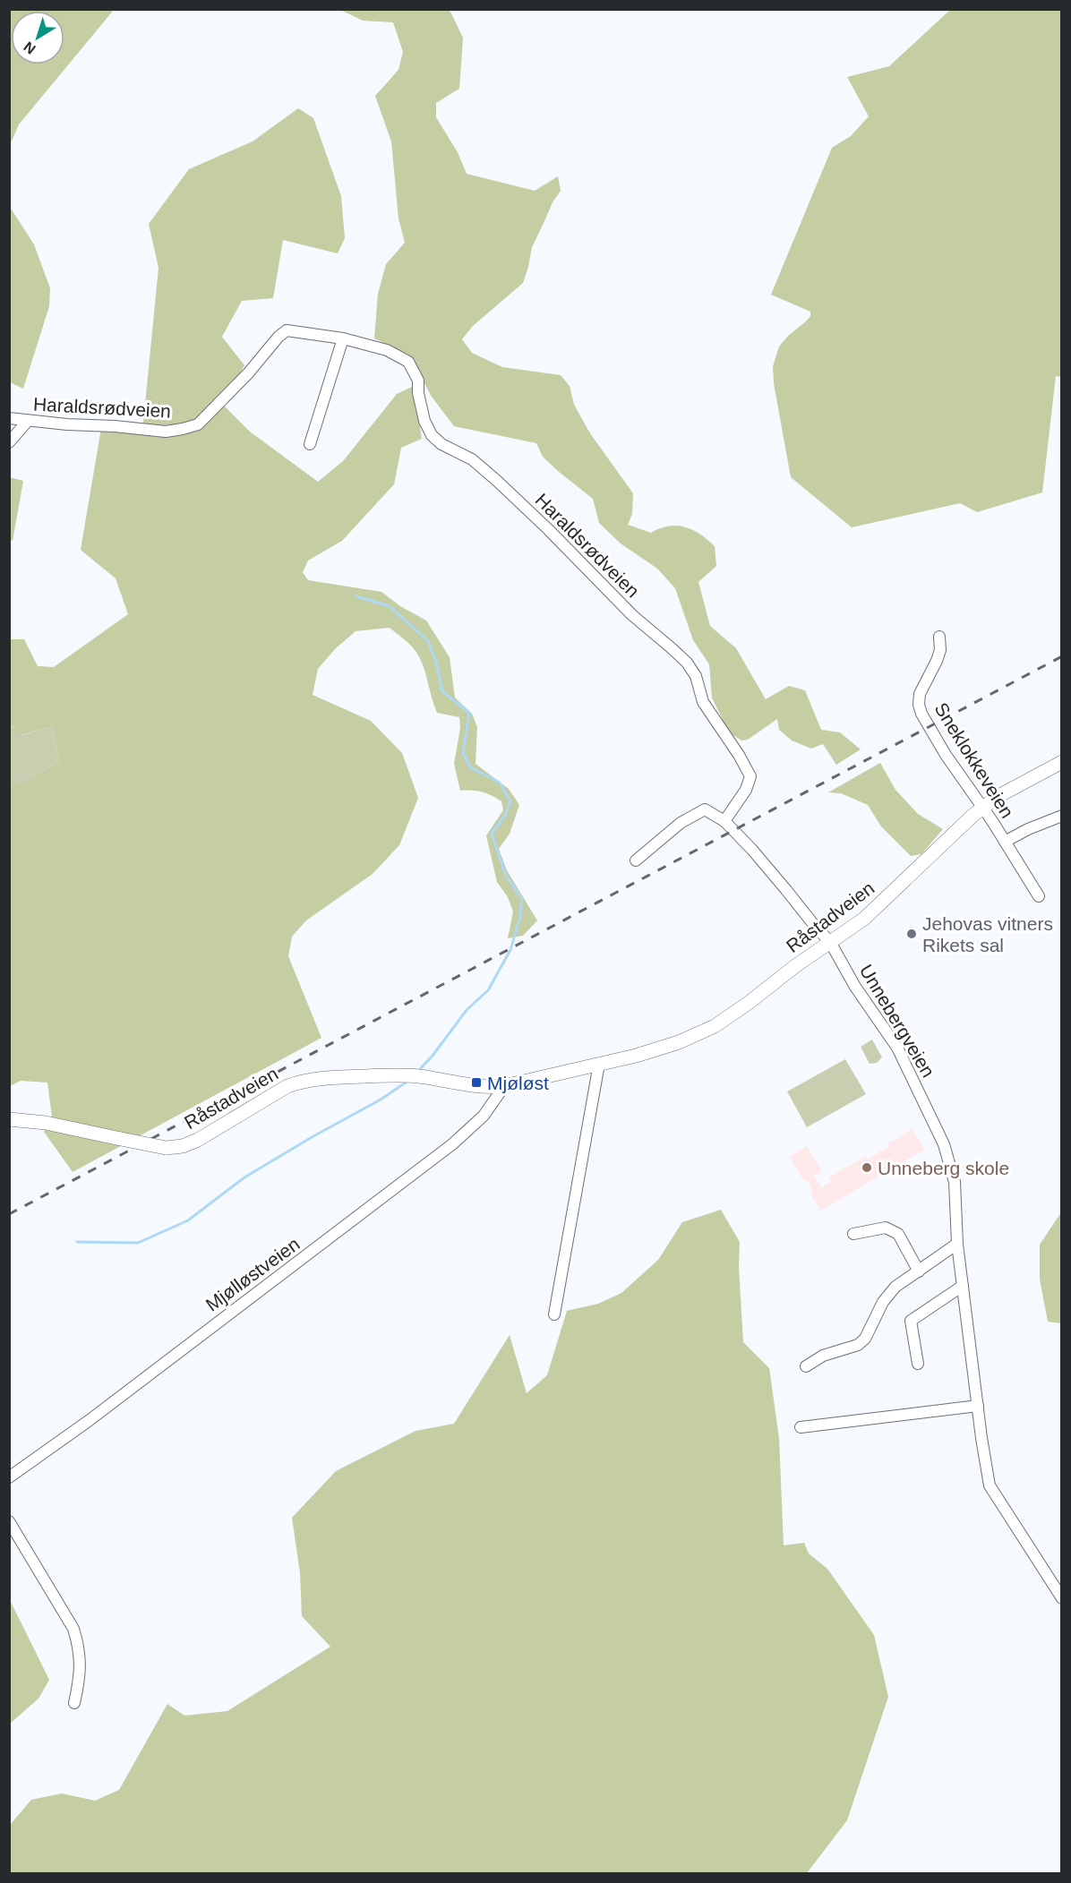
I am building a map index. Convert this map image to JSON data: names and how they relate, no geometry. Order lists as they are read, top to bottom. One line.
{"streets":{"main road":["Råstadveien"],"street":["Haraldsrødveien","Sneklokkeveien","Unnebergveien","Mjølløstveien"]},"crossings":[["Sneklokkeveien","Råstadveien"],["Råstadveien","Unnebergveien"],["Råstadveien","Mjølløstveien"]],"places":{"other":["Jehovas vitners Rikets sal","Unneberg skole"],"transit":["Mjøløst"]},"north":"bottom left"}
